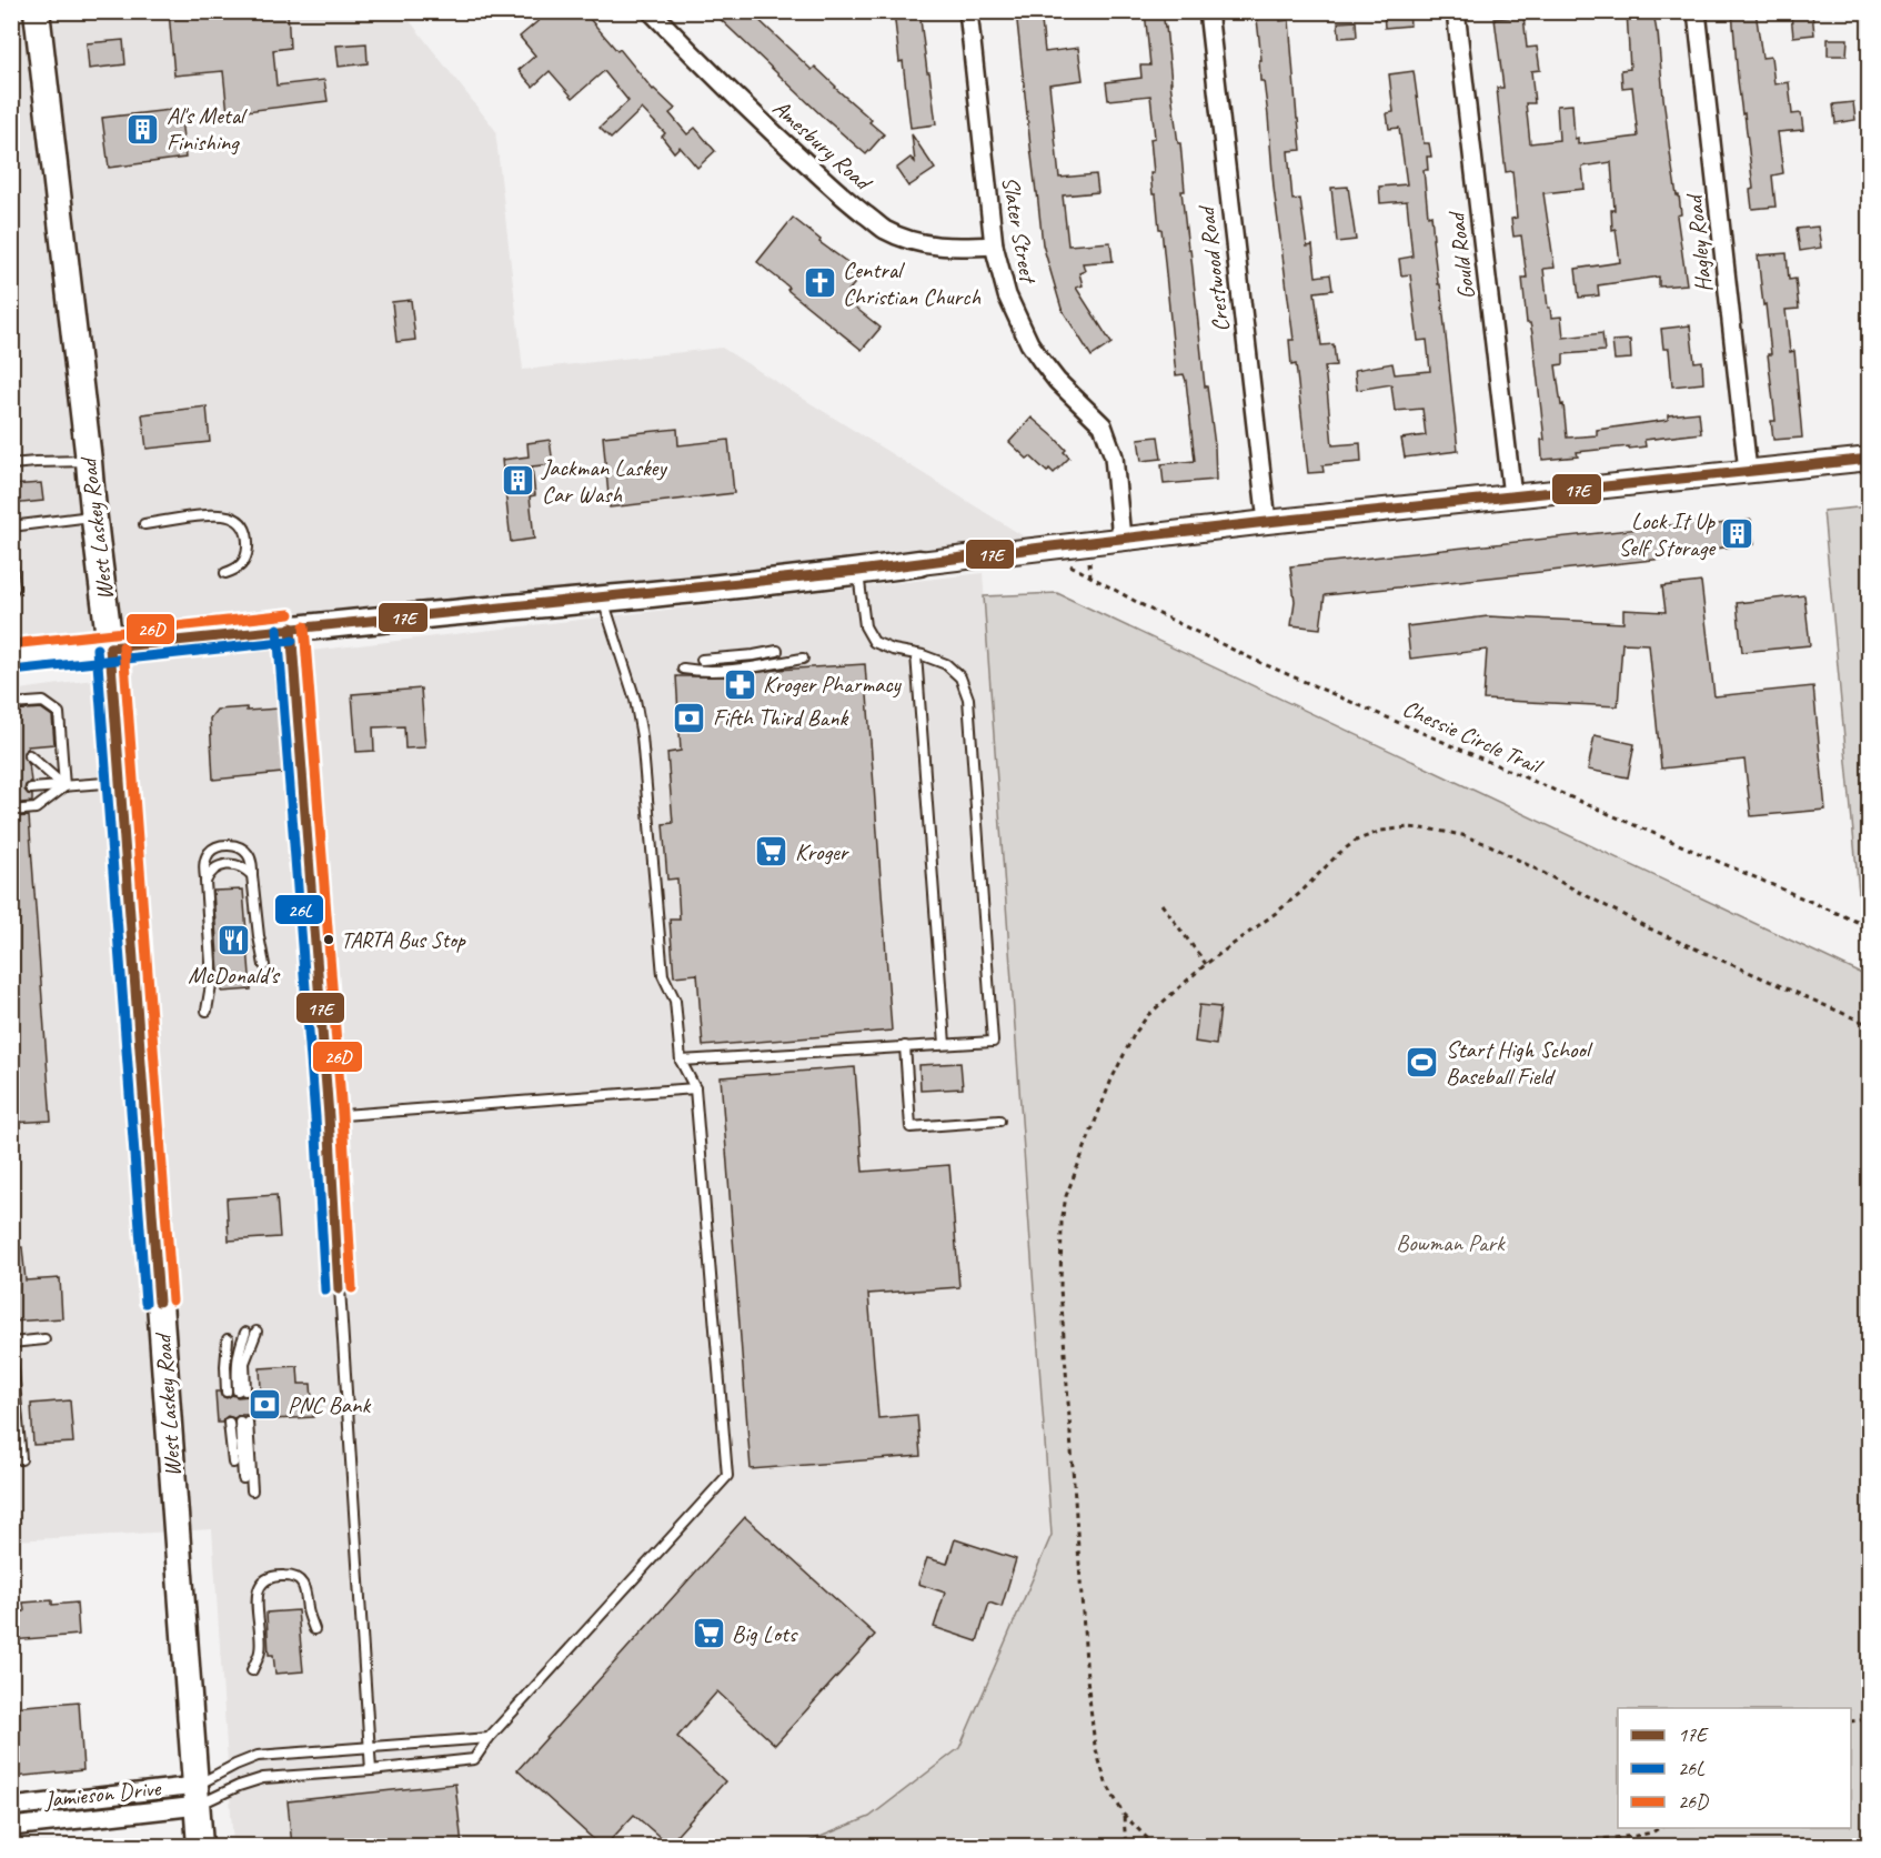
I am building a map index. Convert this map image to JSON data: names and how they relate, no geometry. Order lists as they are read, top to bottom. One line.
{"streets":{"main road":["West Laskey Road"],"street":["Amesbury Road","Slater Street","Hagley Road","Gould Road","Crestwood Road","Jamieson Drive"],"path":["Chessie Circle Trail"]},"crossings":[["Amesbury Road","Slater Street"],["West Laskey Road","Jamieson Drive"]],"parks":["Bowman Park"],"places":{"building":["Al's Metal Finishing","Jackman Laskey Car Wash","Lock It Up Self Storage"],"church":["Central Christian Church"],"pharmacy":["Kroger Pharmacy"],"bank":["Fifth Third Bank","PNC Bank"],"supermarket":["Kroger","Big Lots"],"other":["TARTA Bus Stop"],"restaurant":["McDonald's"],"sports":["Start High School Baseball Field"]},"lines":["transit line 17E","transit line 26D","transit line 26L"],"legend":["17E","26L","26D"]}
